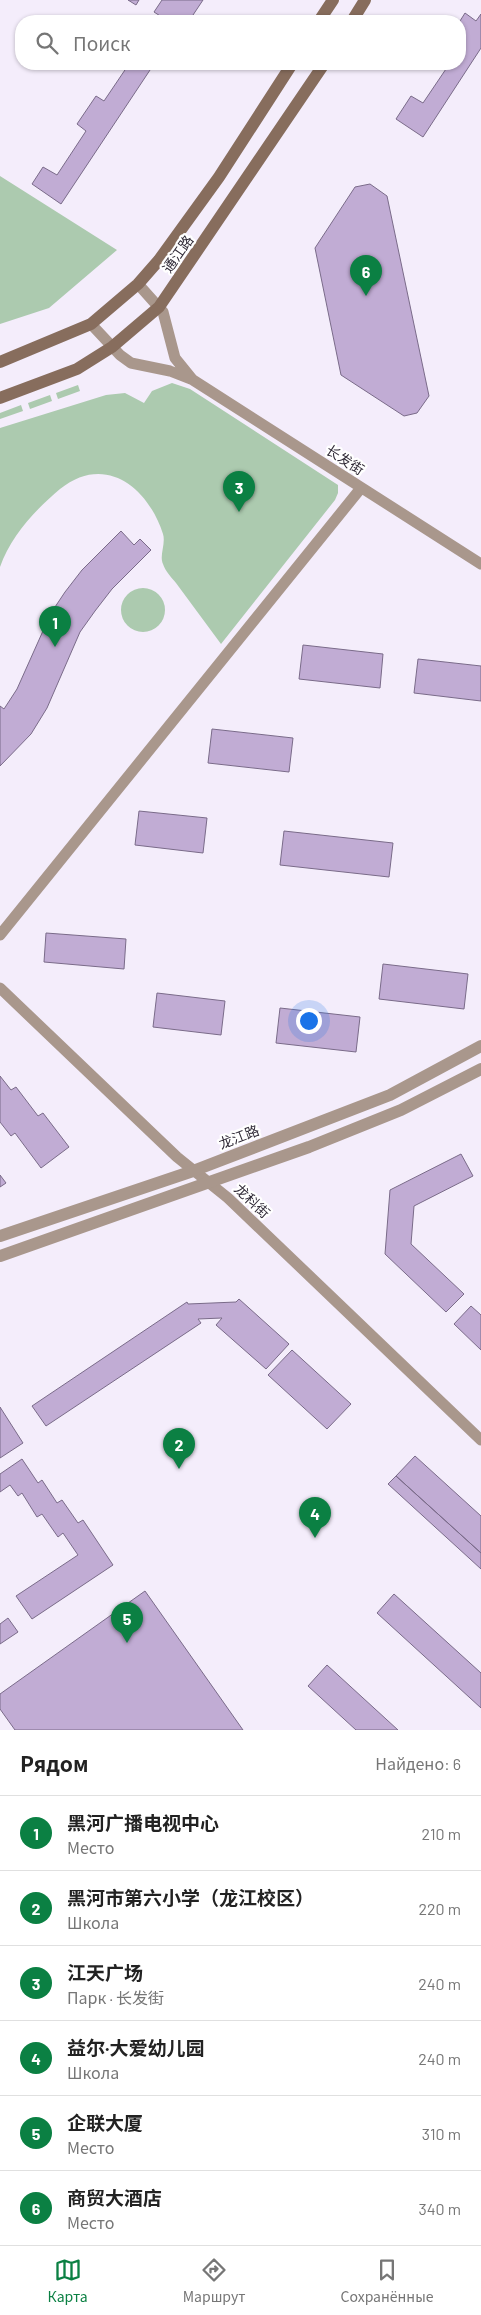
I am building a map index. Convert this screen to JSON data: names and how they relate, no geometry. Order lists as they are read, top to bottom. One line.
{"streets":{"main road":["通江路"],"street":["长发街","龙江路","龙科街"]},"crossings":[["通江路","长发街"],["龙江路","龙科街"]],"page":{"search":"Поиск","pins":["6","3","1","2","4","5"],"heading":["Рядом","Найдено: 6"],"list":[{"mark":"1","name":"黑河广播电视中心","note":"Место","value":"210 m"},{"mark":"2","name":"黑河市第六小学（龙江校区）","note":"Школа","value":"220 m"},{"mark":"3","name":"江天广场","note":"Парк · 长发街","value":"240 m"},{"mark":"4","name":"益尔·大爱幼儿园","note":"Школа","value":"240 m"},{"mark":"5","name":"企联大厦","note":"Место","value":"310 m"},{"mark":"6","name":"商贸大酒店","note":"Место","value":"340 m"}],"nav":["Карта","Маршрут","Сохранённые"]}}
